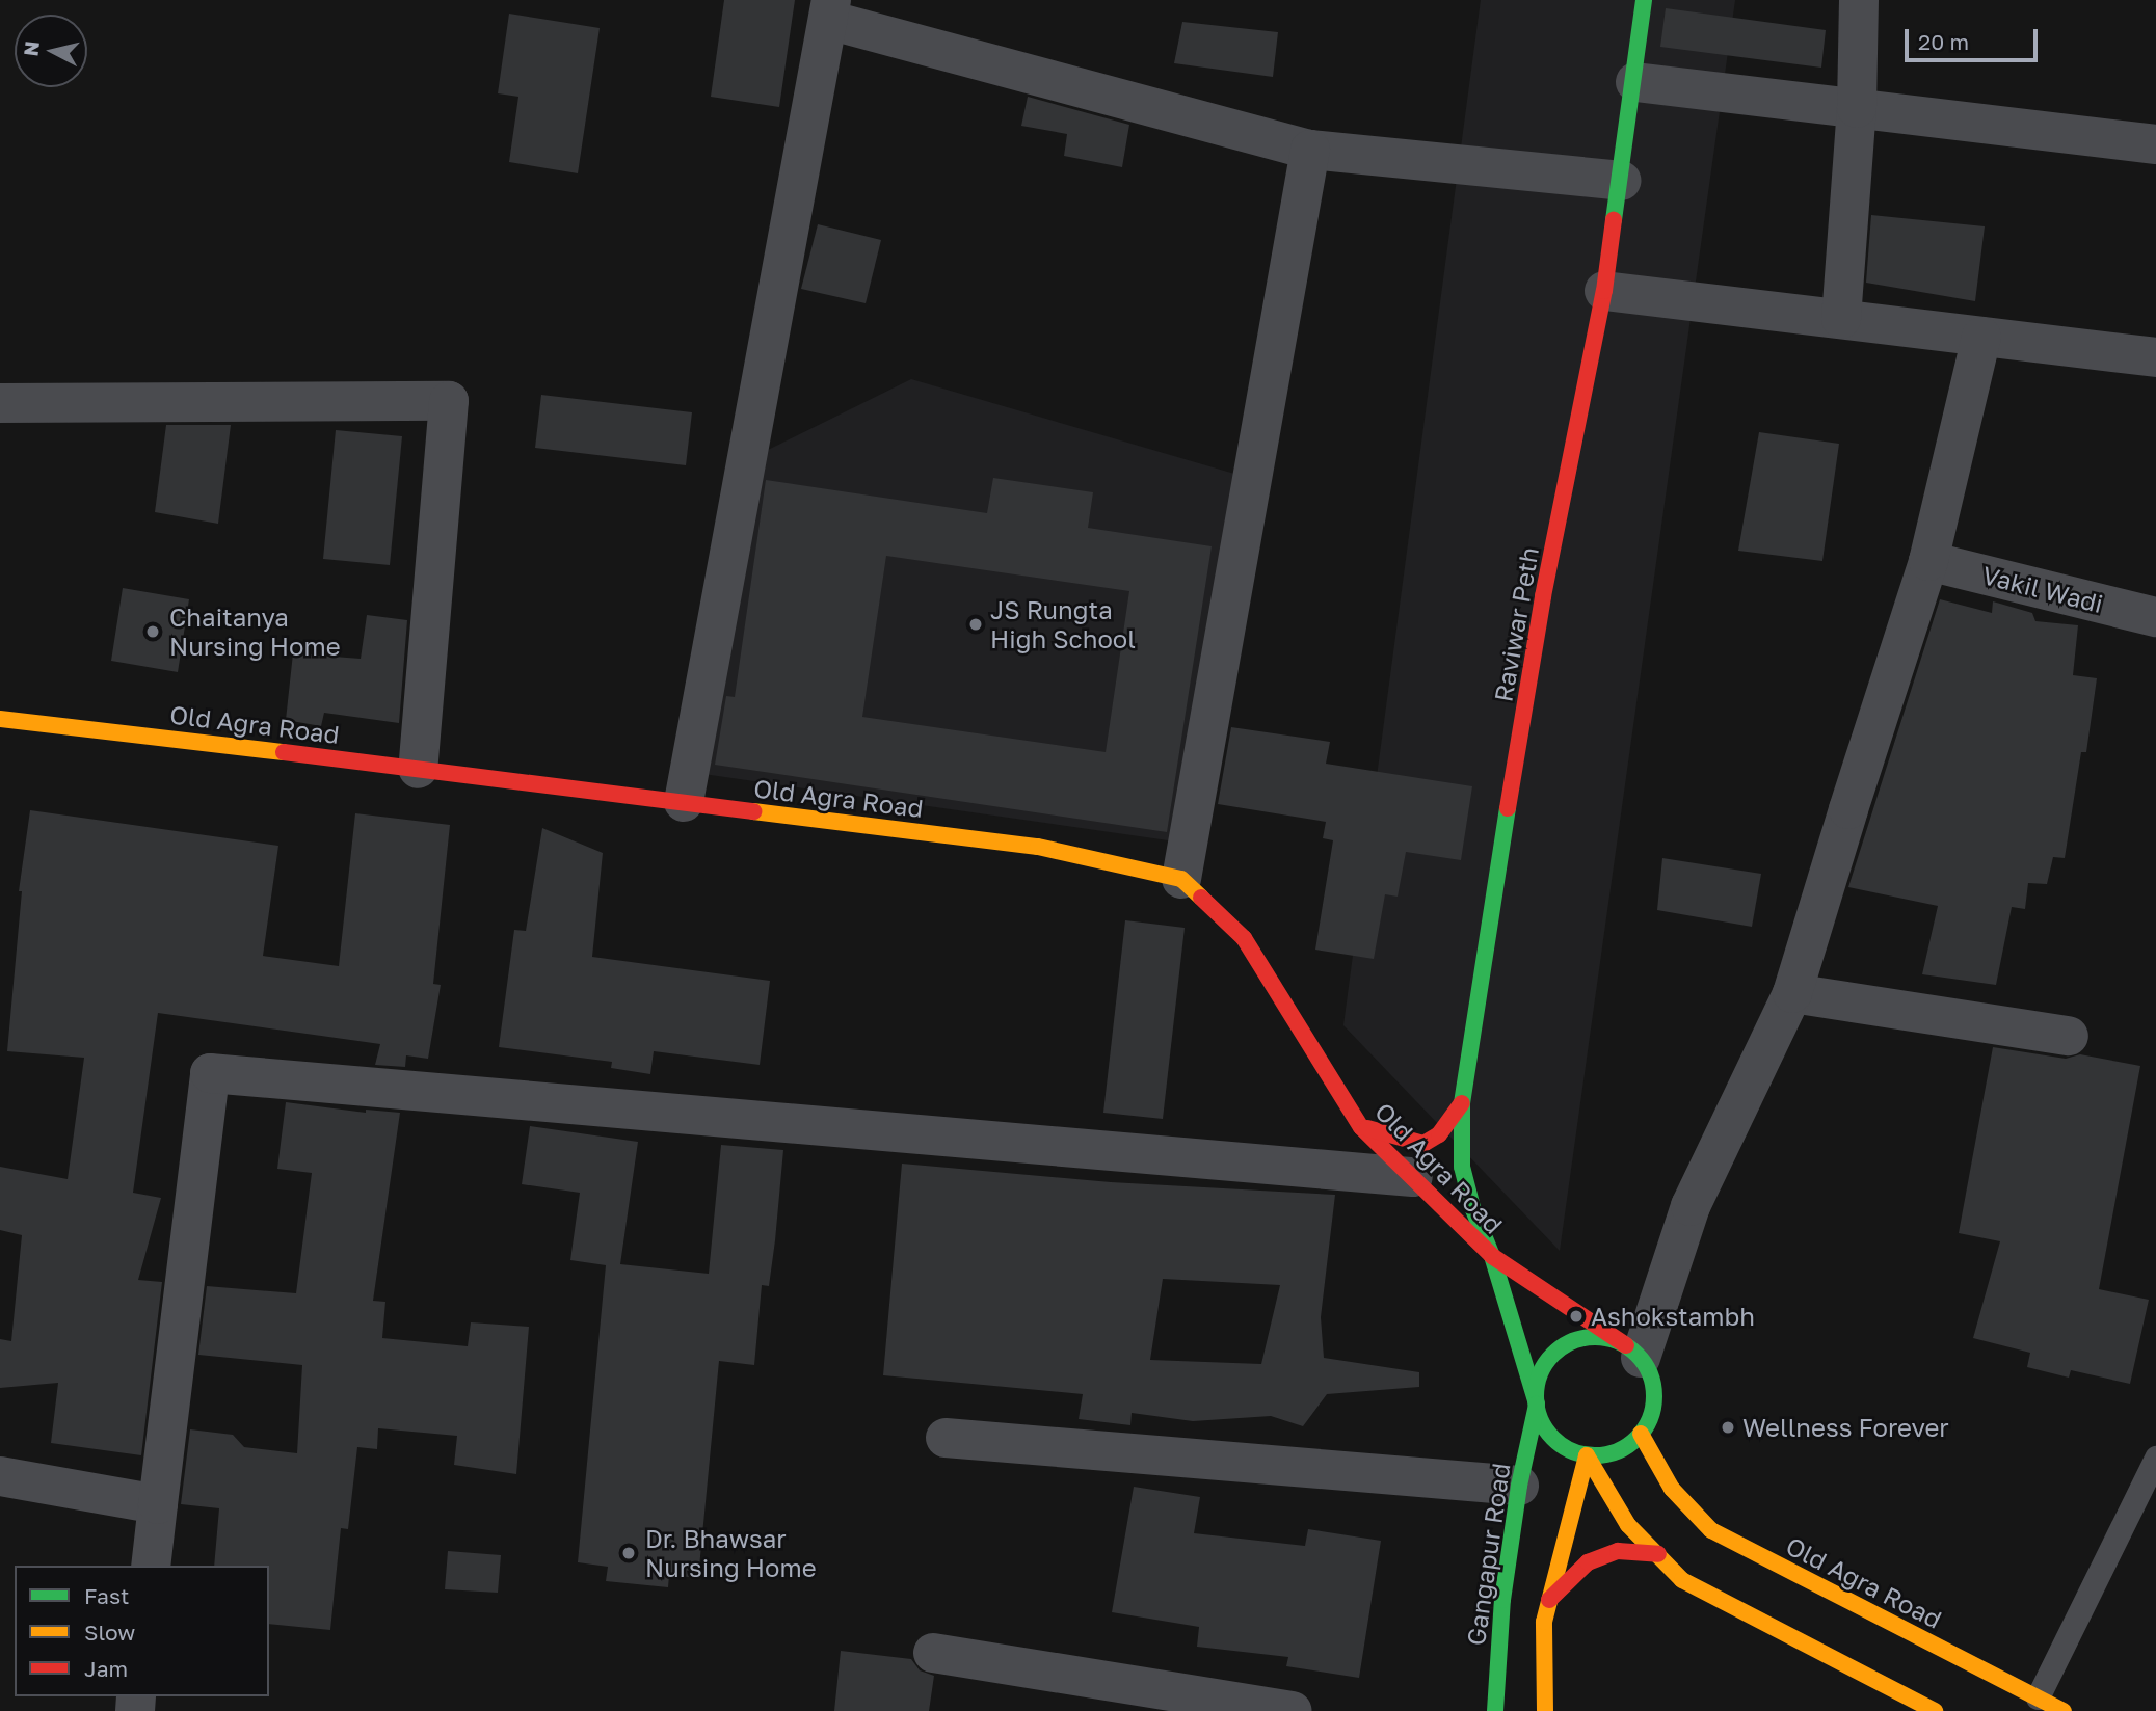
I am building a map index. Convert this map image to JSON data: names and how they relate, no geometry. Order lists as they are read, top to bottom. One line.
{"streets":{"main road":["Raviwar Peth","Old Agra Road","Gangapur Road"],"street":["Vakil Wadi"]},"crossings":[["Raviwar Peth","Old Agra Road"],["Old Agra Road","Gangapur Road"]],"places":["JS Rungta High School","Chaitanya Nursing Home","Ashokstambh","Wellness Forever","Dr. Bhawsar Nursing Home"],"legend":["Fast","Slow","Jam"],"scale_bar":"20 m","north":"left"}
